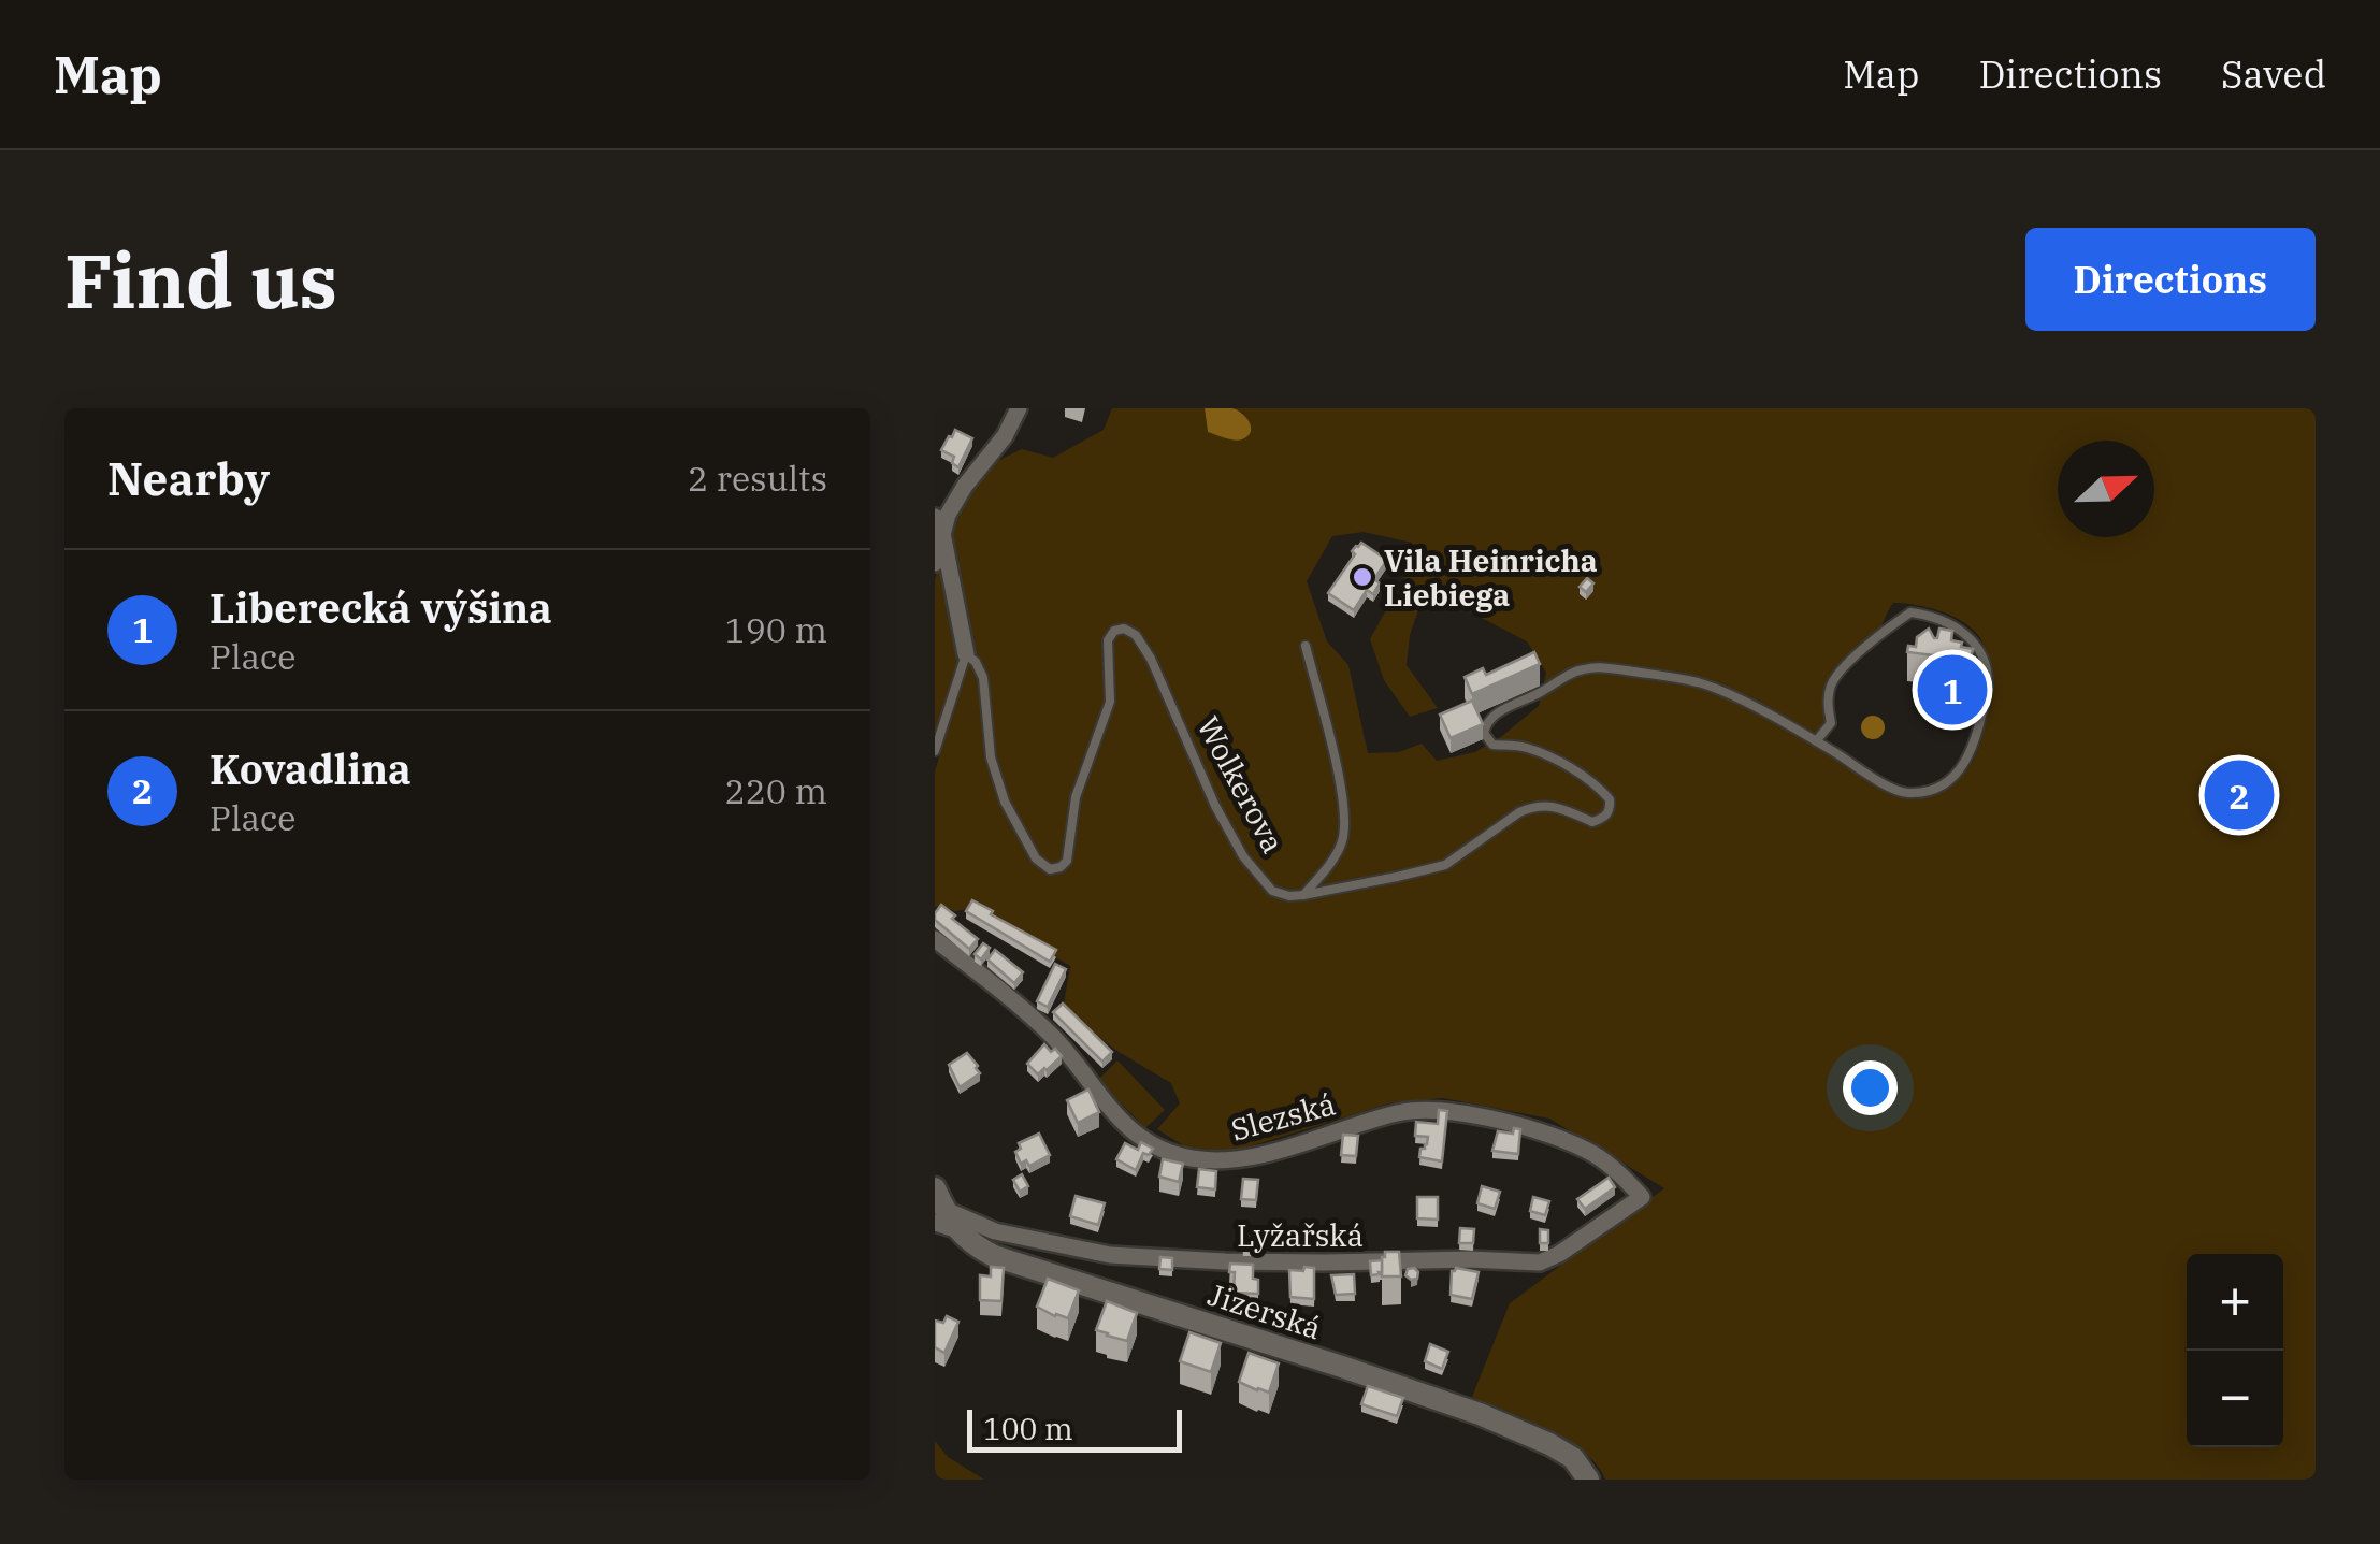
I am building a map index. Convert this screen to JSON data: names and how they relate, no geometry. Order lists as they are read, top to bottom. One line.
{"streets":{"street":["Wolkerova","Slezská","Lyžařská","Jizerská"]},"crossings":[["Slezská","Lyžařská"],["Lyžařská","Jizerská"]],"places":["Vila Heinricha Liebiega"],"scale_bar":"100 m","north":"right","page":{"header":"Map","nav":["Map","Directions","Saved"],"buttons":"Directions","title":"Find us","heading":["Nearby","2 results"],"list":[{"mark":"1","name":"Liberecká výšina","note":"Place","value":"190 m"},{"mark":"2","name":"Kovadlina","note":"Place","value":"220 m"}],"pins":["1","2"],"map_buttons":["+","−"],"scale":"100 m"}}
